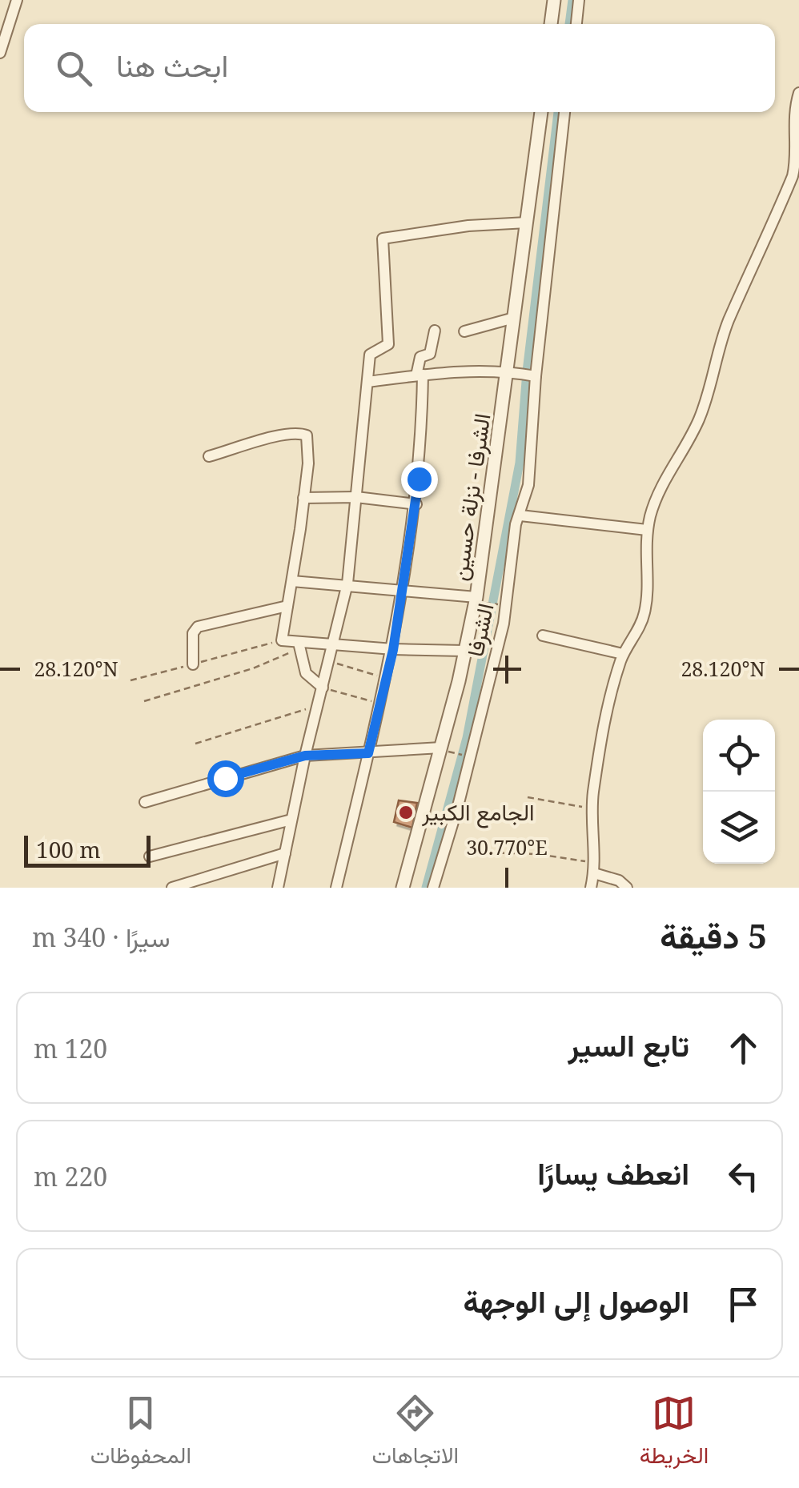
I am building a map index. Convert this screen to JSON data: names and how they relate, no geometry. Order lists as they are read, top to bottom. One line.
{"streets":{"street":["الشرفا - نزلة حسين","الشرفا"]},"places":["الجامع الكبير"],"scale_bar":"100 m","page":{"search":"ابحث هنا","scale":"100 m","heading":["5 دقيقة","سيرًا · 340 m"],"list":[["تابع السير","120 m"],["انعطف يسارًا","220 m"],"الوصول إلى الوجهة"],"nav":["الخريطة","الاتجاهات","المحفوظات"]},"coordinates":["28.120°N","30.770°E"]}
